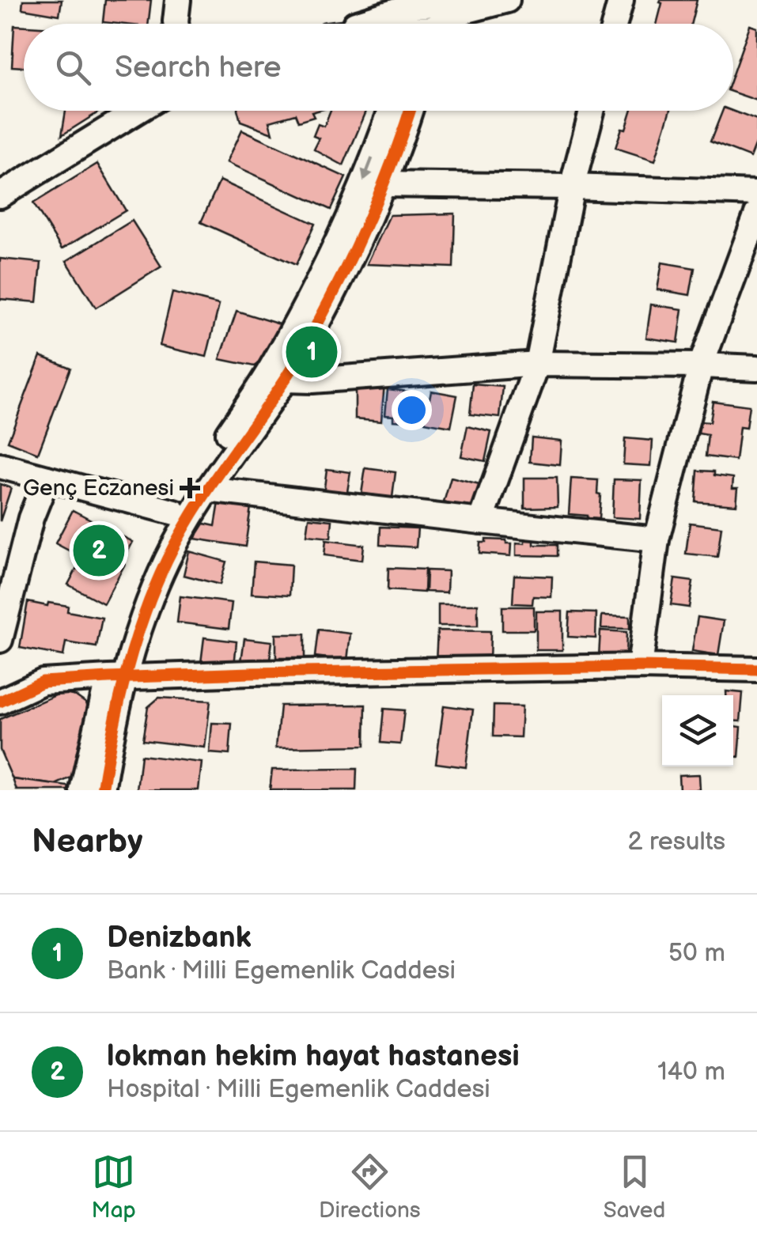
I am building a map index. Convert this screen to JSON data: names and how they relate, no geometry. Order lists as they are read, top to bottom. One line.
{"places":{"health":["Genç Eczanesi"]},"page":{"search":"Search here","pins":["1","2"],"heading":["Nearby","2 results"],"list":[{"mark":"1","name":"Denizbank","note":"Bank · Milli Egemenlik Caddesi","value":"50 m"},{"mark":"2","name":"lokman hekim hayat hastanesi","note":"Hospital · Milli Egemenlik Caddesi","value":"140 m"}],"nav":["Map","Directions","Saved"]}}
